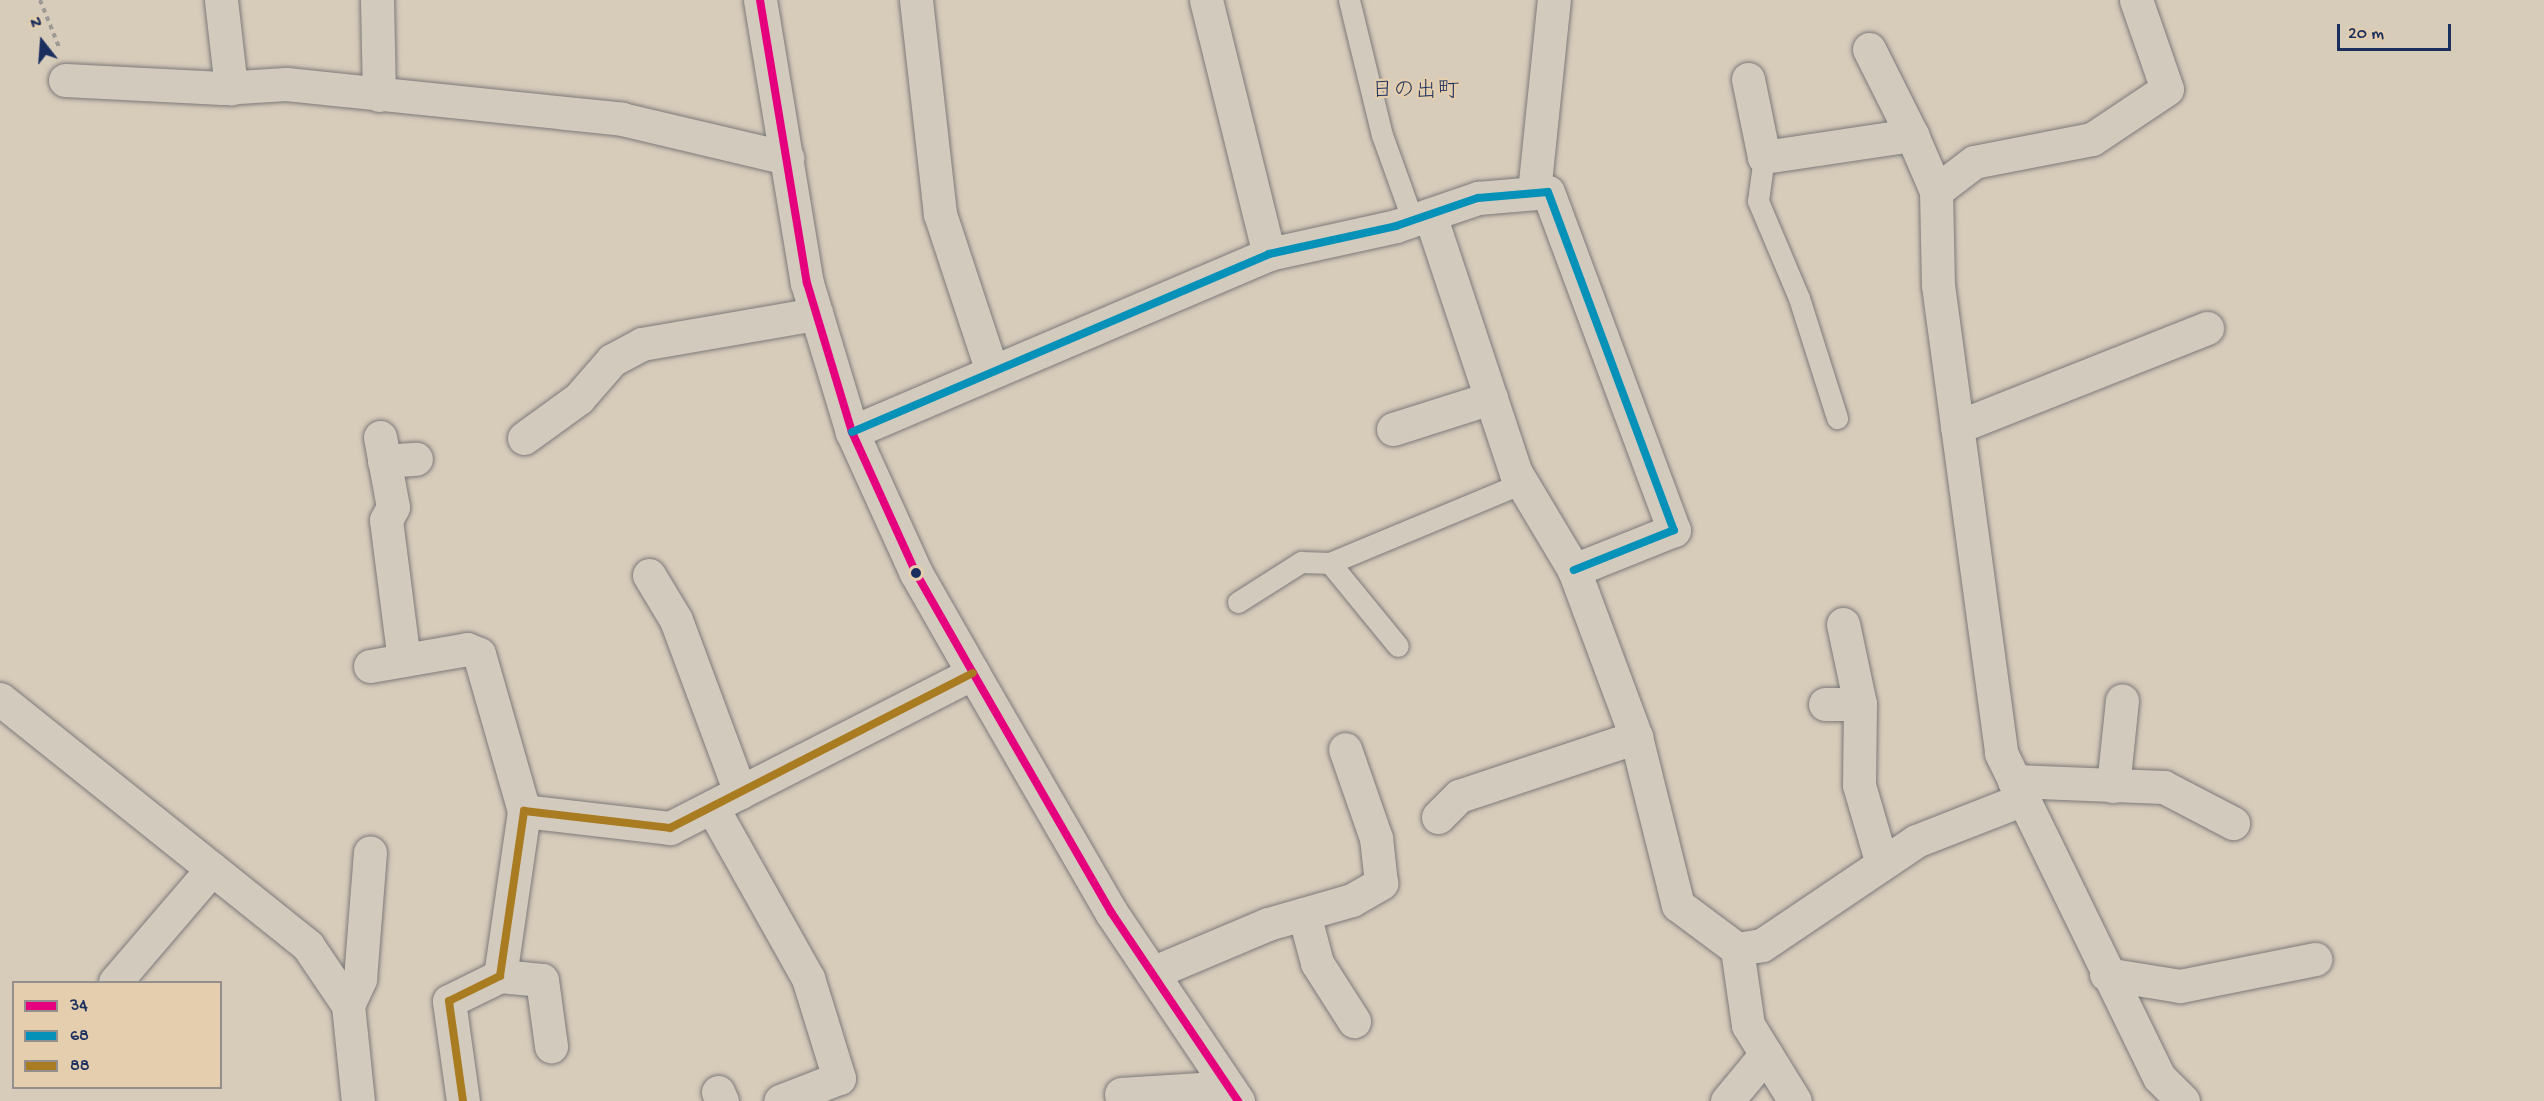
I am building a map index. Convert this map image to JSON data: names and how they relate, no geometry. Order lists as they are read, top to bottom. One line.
{"districts":["日の出町"],"lines":["transit line 34","transit line 68","transit line 88"],"legend":["34","68","88"],"scale_bar":"20 m","north":"top"}
